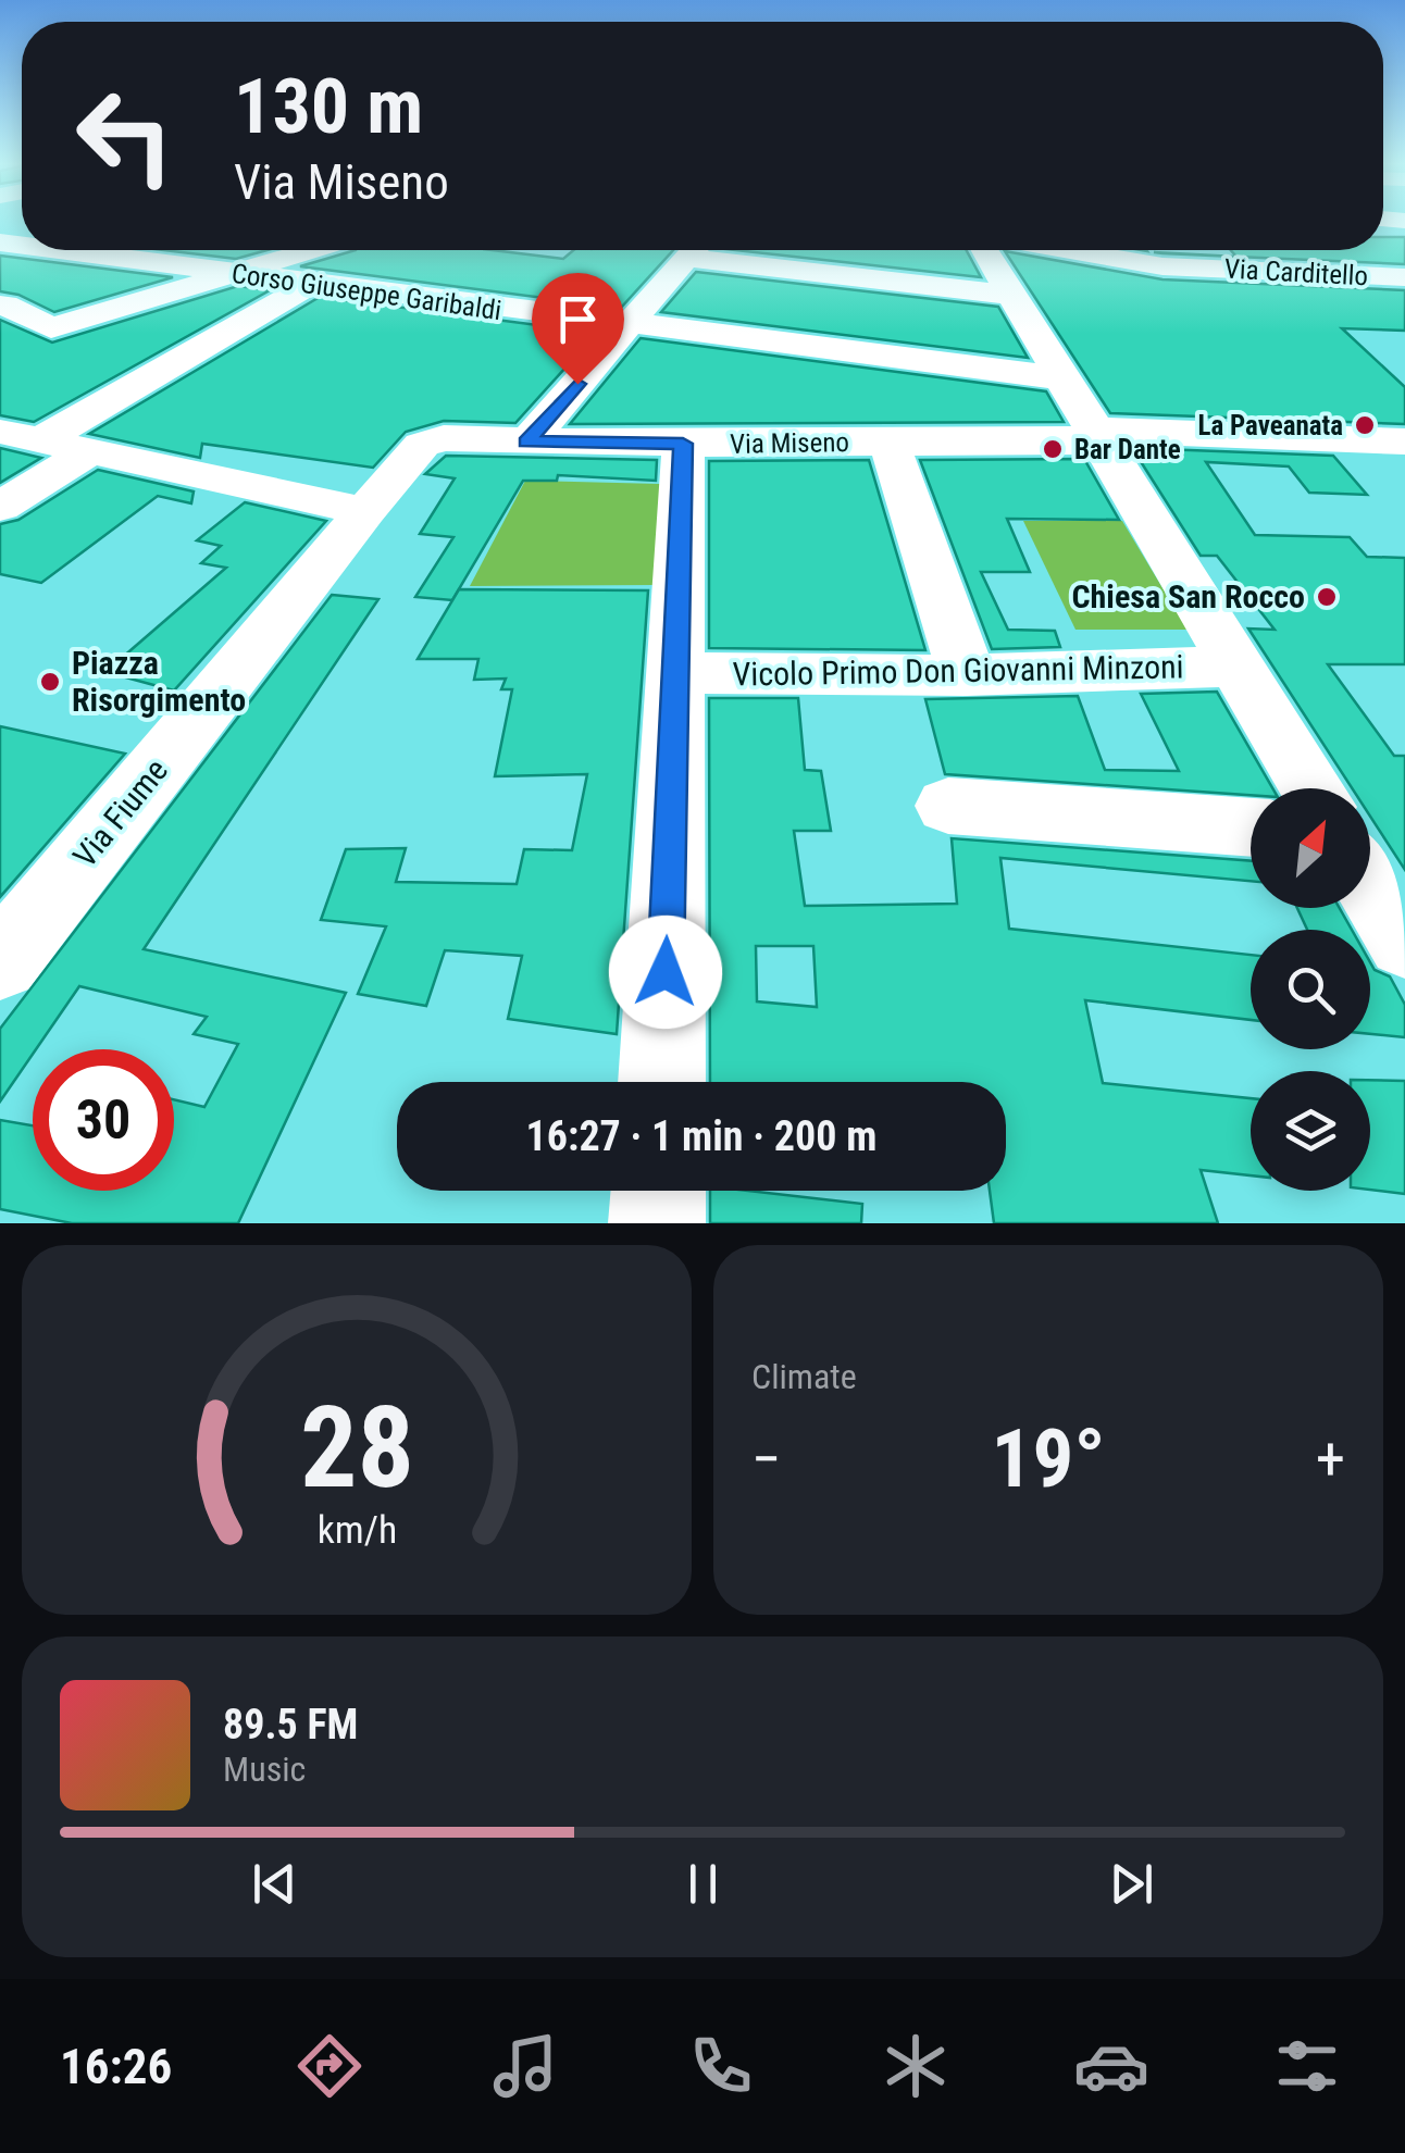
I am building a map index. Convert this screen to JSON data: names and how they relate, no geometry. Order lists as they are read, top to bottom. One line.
{"streets":{"street":["Via Carditello","Corso Giuseppe Garibaldi","Via Miseno","Vicolo Primo Don Giovanni Minzoni","Via Fiume"]},"crossings":[["Via Miseno","Via Fiume"]],"places":["La Paveanata","Bar Dante","Chiesa San Rocco","Piazza Risorgimento"],"north":"top right","page":{"turn":["130 m","Via Miseno"],"limit":"30","trip":"16:27 · 1 min · 200 m","tile":"Climate","heat":["−","19°","+"],"song":["89.5 FM","Music"],"tabs":"16:26","gauge":["28","km/h"]}}
